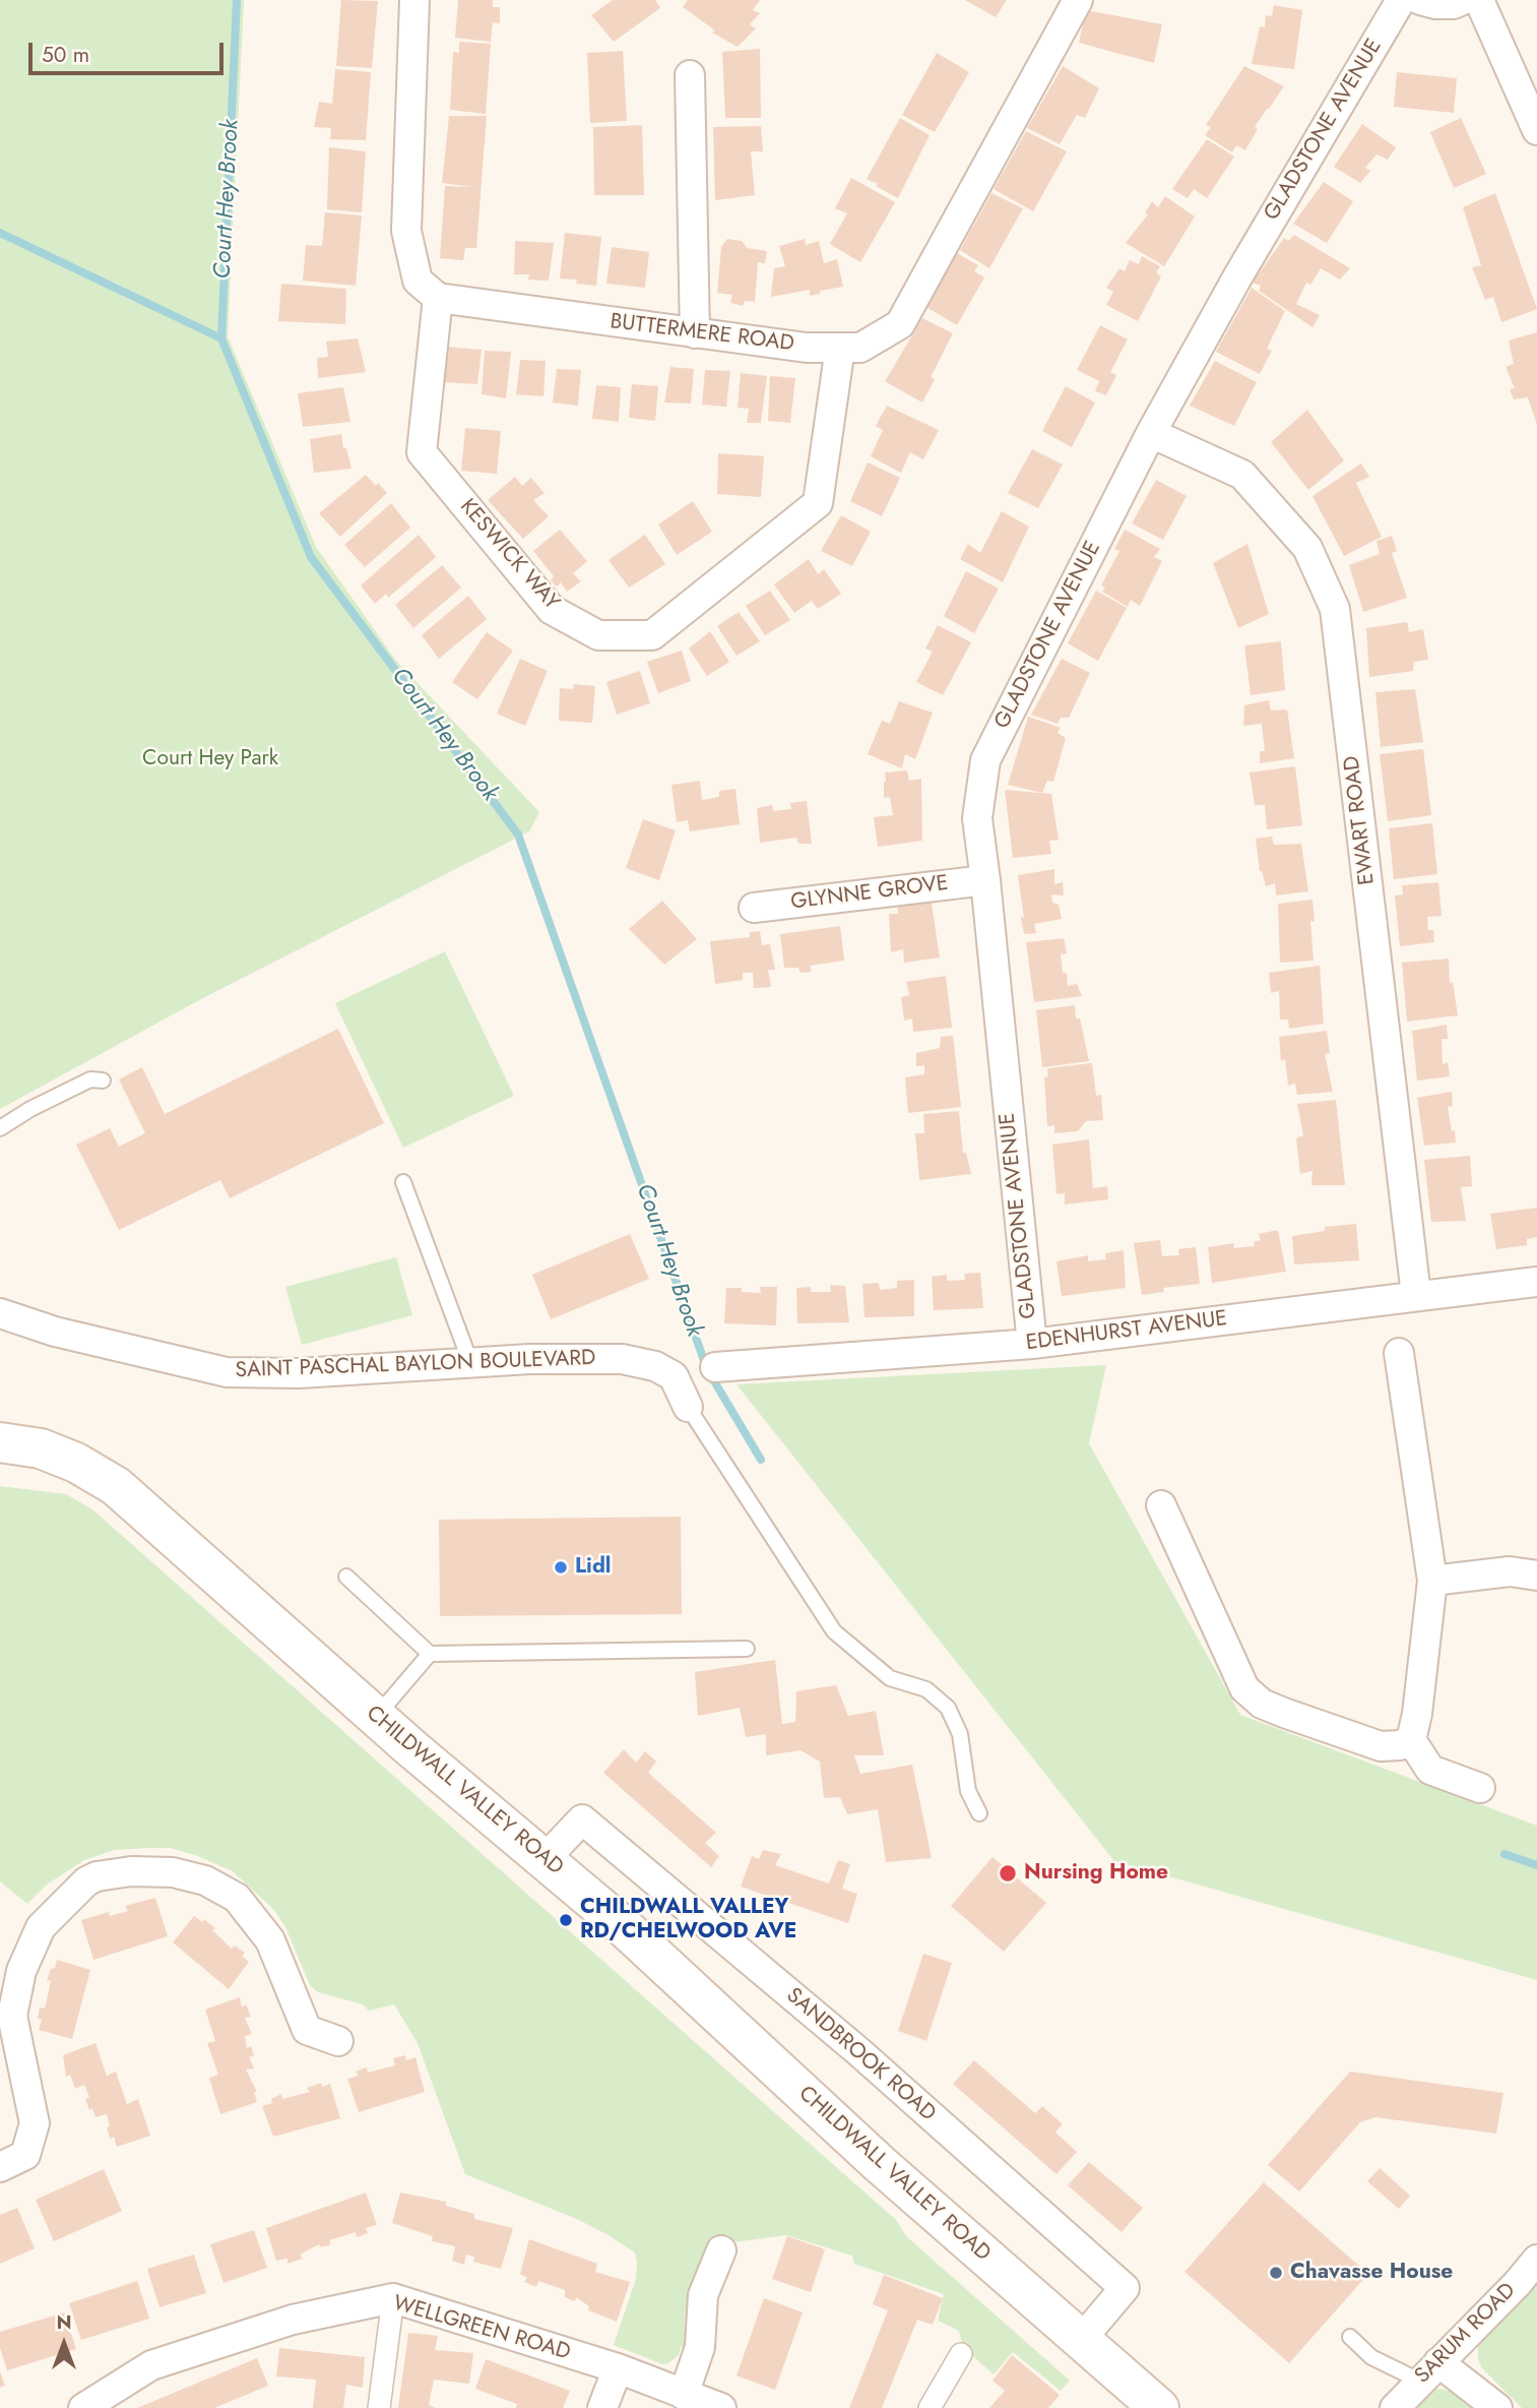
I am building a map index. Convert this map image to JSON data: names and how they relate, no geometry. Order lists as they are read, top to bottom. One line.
{"streets":{"main road":["CHILDWALL VALLEY ROAD"],"street":["GLADSTONE AVENUE","BUTTERMERE ROAD","KESWICK WAY","EWART ROAD","GLYNNE GROVE","EDENHURST AVENUE","SAINT PASCHAL BAYLON BOULEVARD","SANDBROOK ROAD","WELLGREEN ROAD","SARUM ROAD"]},"crossings":[["GLADSTONE AVENUE","EWART ROAD"],["GLADSTONE AVENUE","GLYNNE GROVE"],["GLADSTONE AVENUE","EDENHURST AVENUE"],["BUTTERMERE ROAD","KESWICK WAY"],["EWART ROAD","EDENHURST AVENUE"],["CHILDWALL VALLEY ROAD","SANDBROOK ROAD"]],"water":["Court Hey Brook"],"parks":["Court Hey Park"],"places":["Lidl","Nursing Home","CHILDWALL VALLEY RD/CHELWOOD AVE","Chavasse House"],"scale_bar":"50 m","north":"top"}
